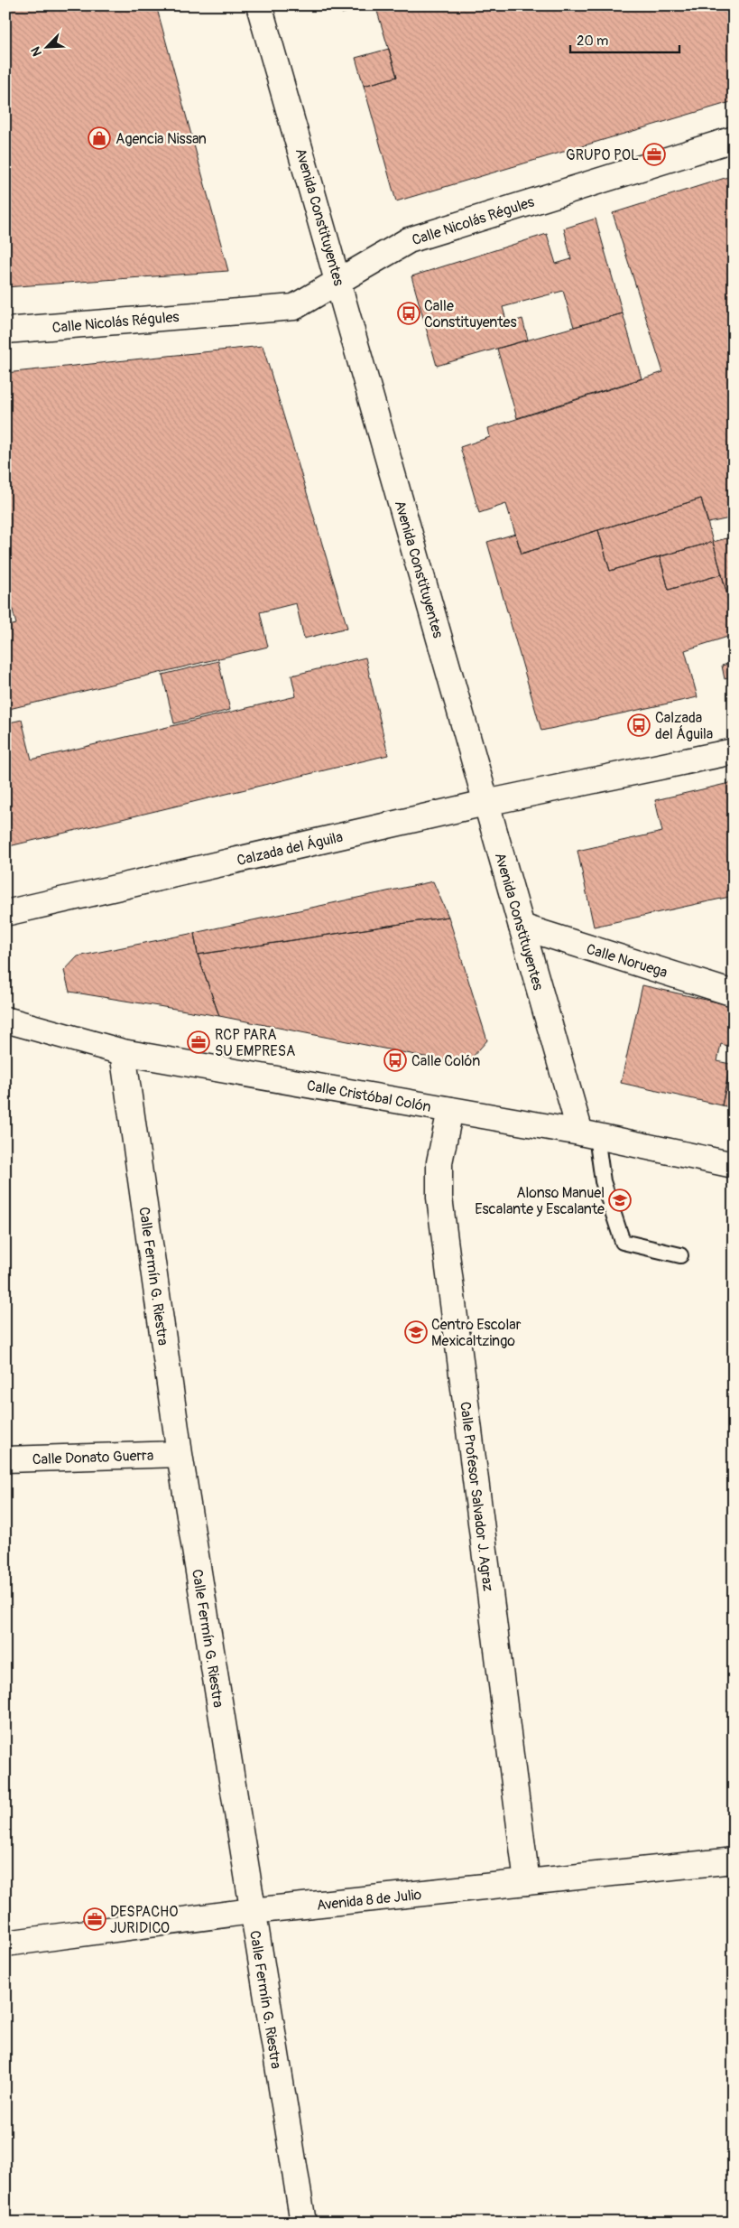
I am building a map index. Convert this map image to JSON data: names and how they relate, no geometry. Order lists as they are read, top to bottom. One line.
{"streets":{"street":["Avenida Constituyentes","Calle Nicolás Régules","Calzada del Águila","Calle Noruega","Calle Cristóbal Colón","Calle Fermín G. Riestra","Calle Donato Guerra","Calle Profesor Salvador J. Agraz","Avenida 8 de Julio"]},"crossings":[["Avenida Constituyentes","Calle Nicolás Régules"],["Avenida Constituyentes","Calzada del Águila"],["Avenida Constituyentes","Calle Noruega"],["Avenida Constituyentes","Calle Cristóbal Colón"],["Calle Cristóbal Colón","Calle Fermín G. Riestra"],["Calle Cristóbal Colón","Calle Profesor Salvador J. Agraz"],["Calle Fermín G. Riestra","Calle Donato Guerra"],["Calle Fermín G. Riestra","Avenida 8 de Julio"],["Calle Profesor Salvador J. Agraz","Avenida 8 de Julio"]],"places":{"shop":["Agencia Nissan"],"office":["GRUPO POL","RCP PARA SU EMPRESA","DESPACHO JURIDICO"],"bus stop":["Calle Constituyentes","Calzada del Águila","Calle Colón"],"school or university":["Alonso Manuel Escalante y Escalante","Centro Escolar Mexicaltzingo"]},"scale_bar":"20 m","north":"bottom left"}
